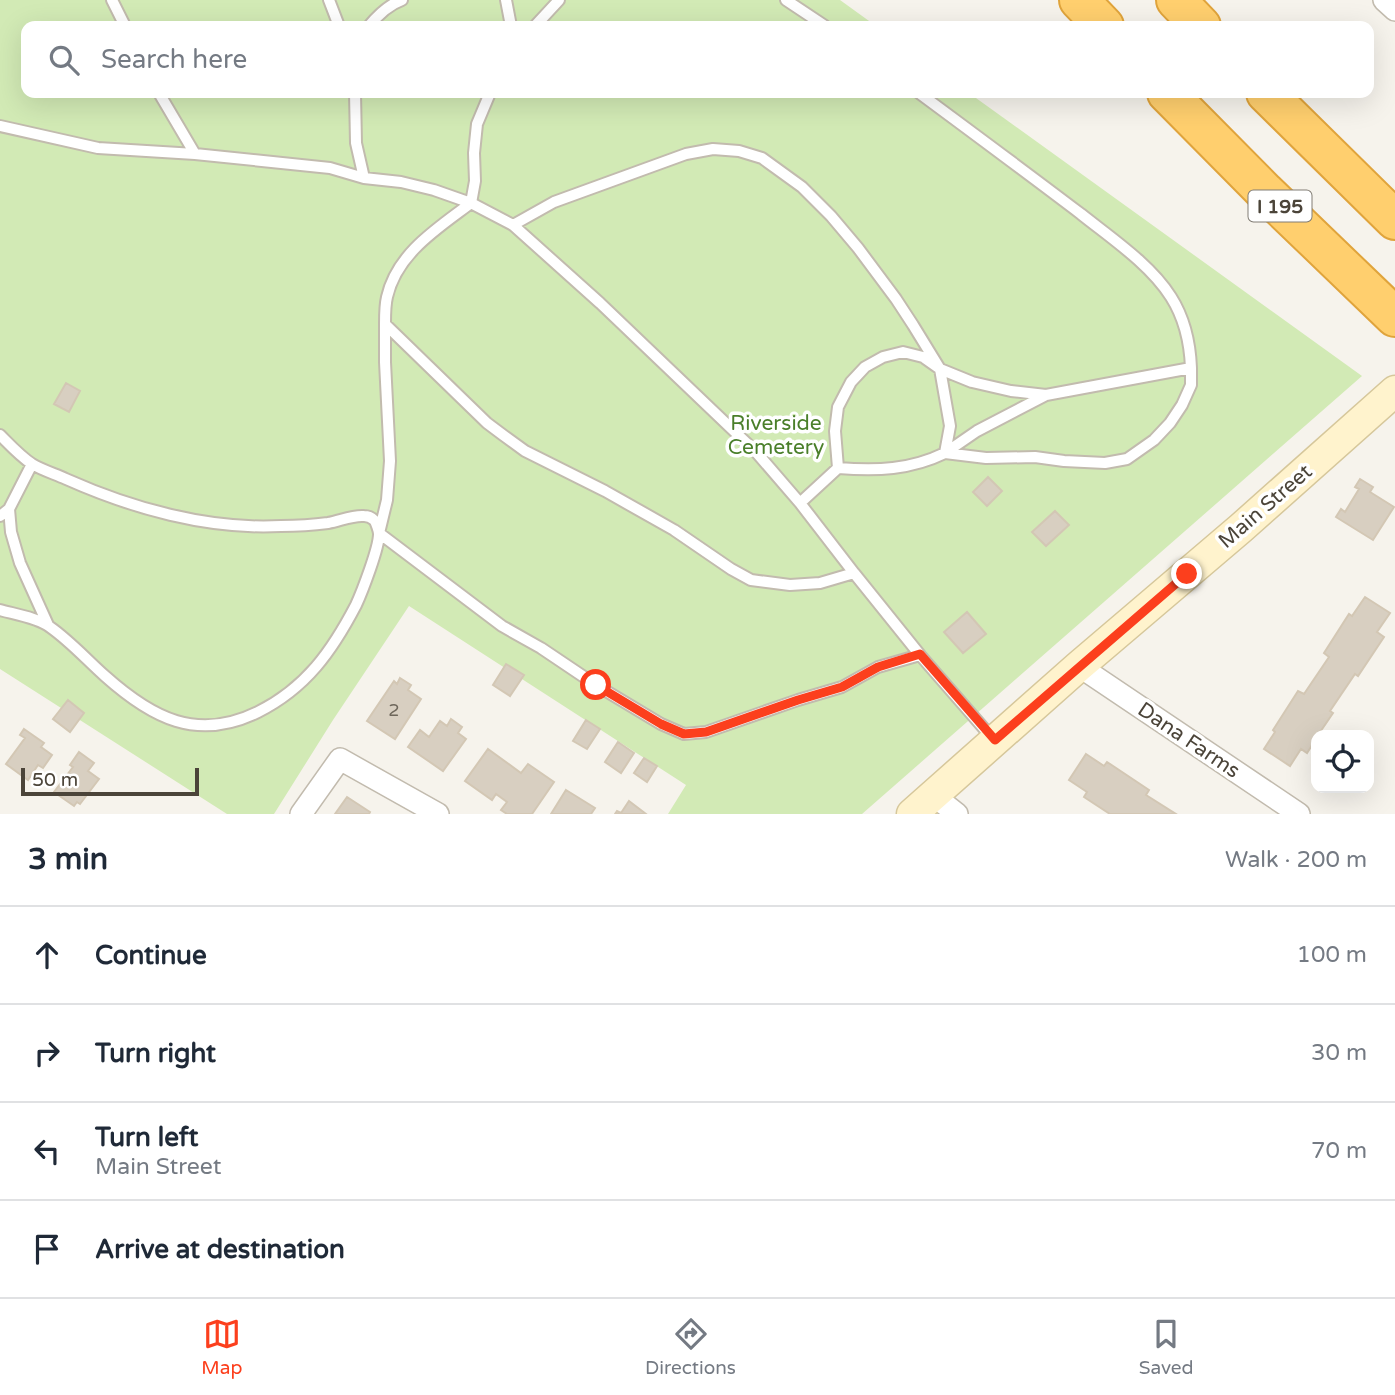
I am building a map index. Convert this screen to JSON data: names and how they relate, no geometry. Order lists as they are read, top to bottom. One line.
{"streets":{"highway":["I 195"],"main road":["Main Street"],"street":["Dana Farms"]},"crossings":[["Main Street","Dana Farms"]],"parks":["Riverside Cemetery"],"house_numbers":["2"],"scale_bar":"50 m","page":{"search":"Search here","scale":"50 m","heading":["3 min","Walk · 200 m"],"list":[["Continue","100 m"],["Turn right","30 m"],["Turn left","Main Street","70 m"],"Arrive at destination"],"nav":["Map","Directions","Saved"]}}
